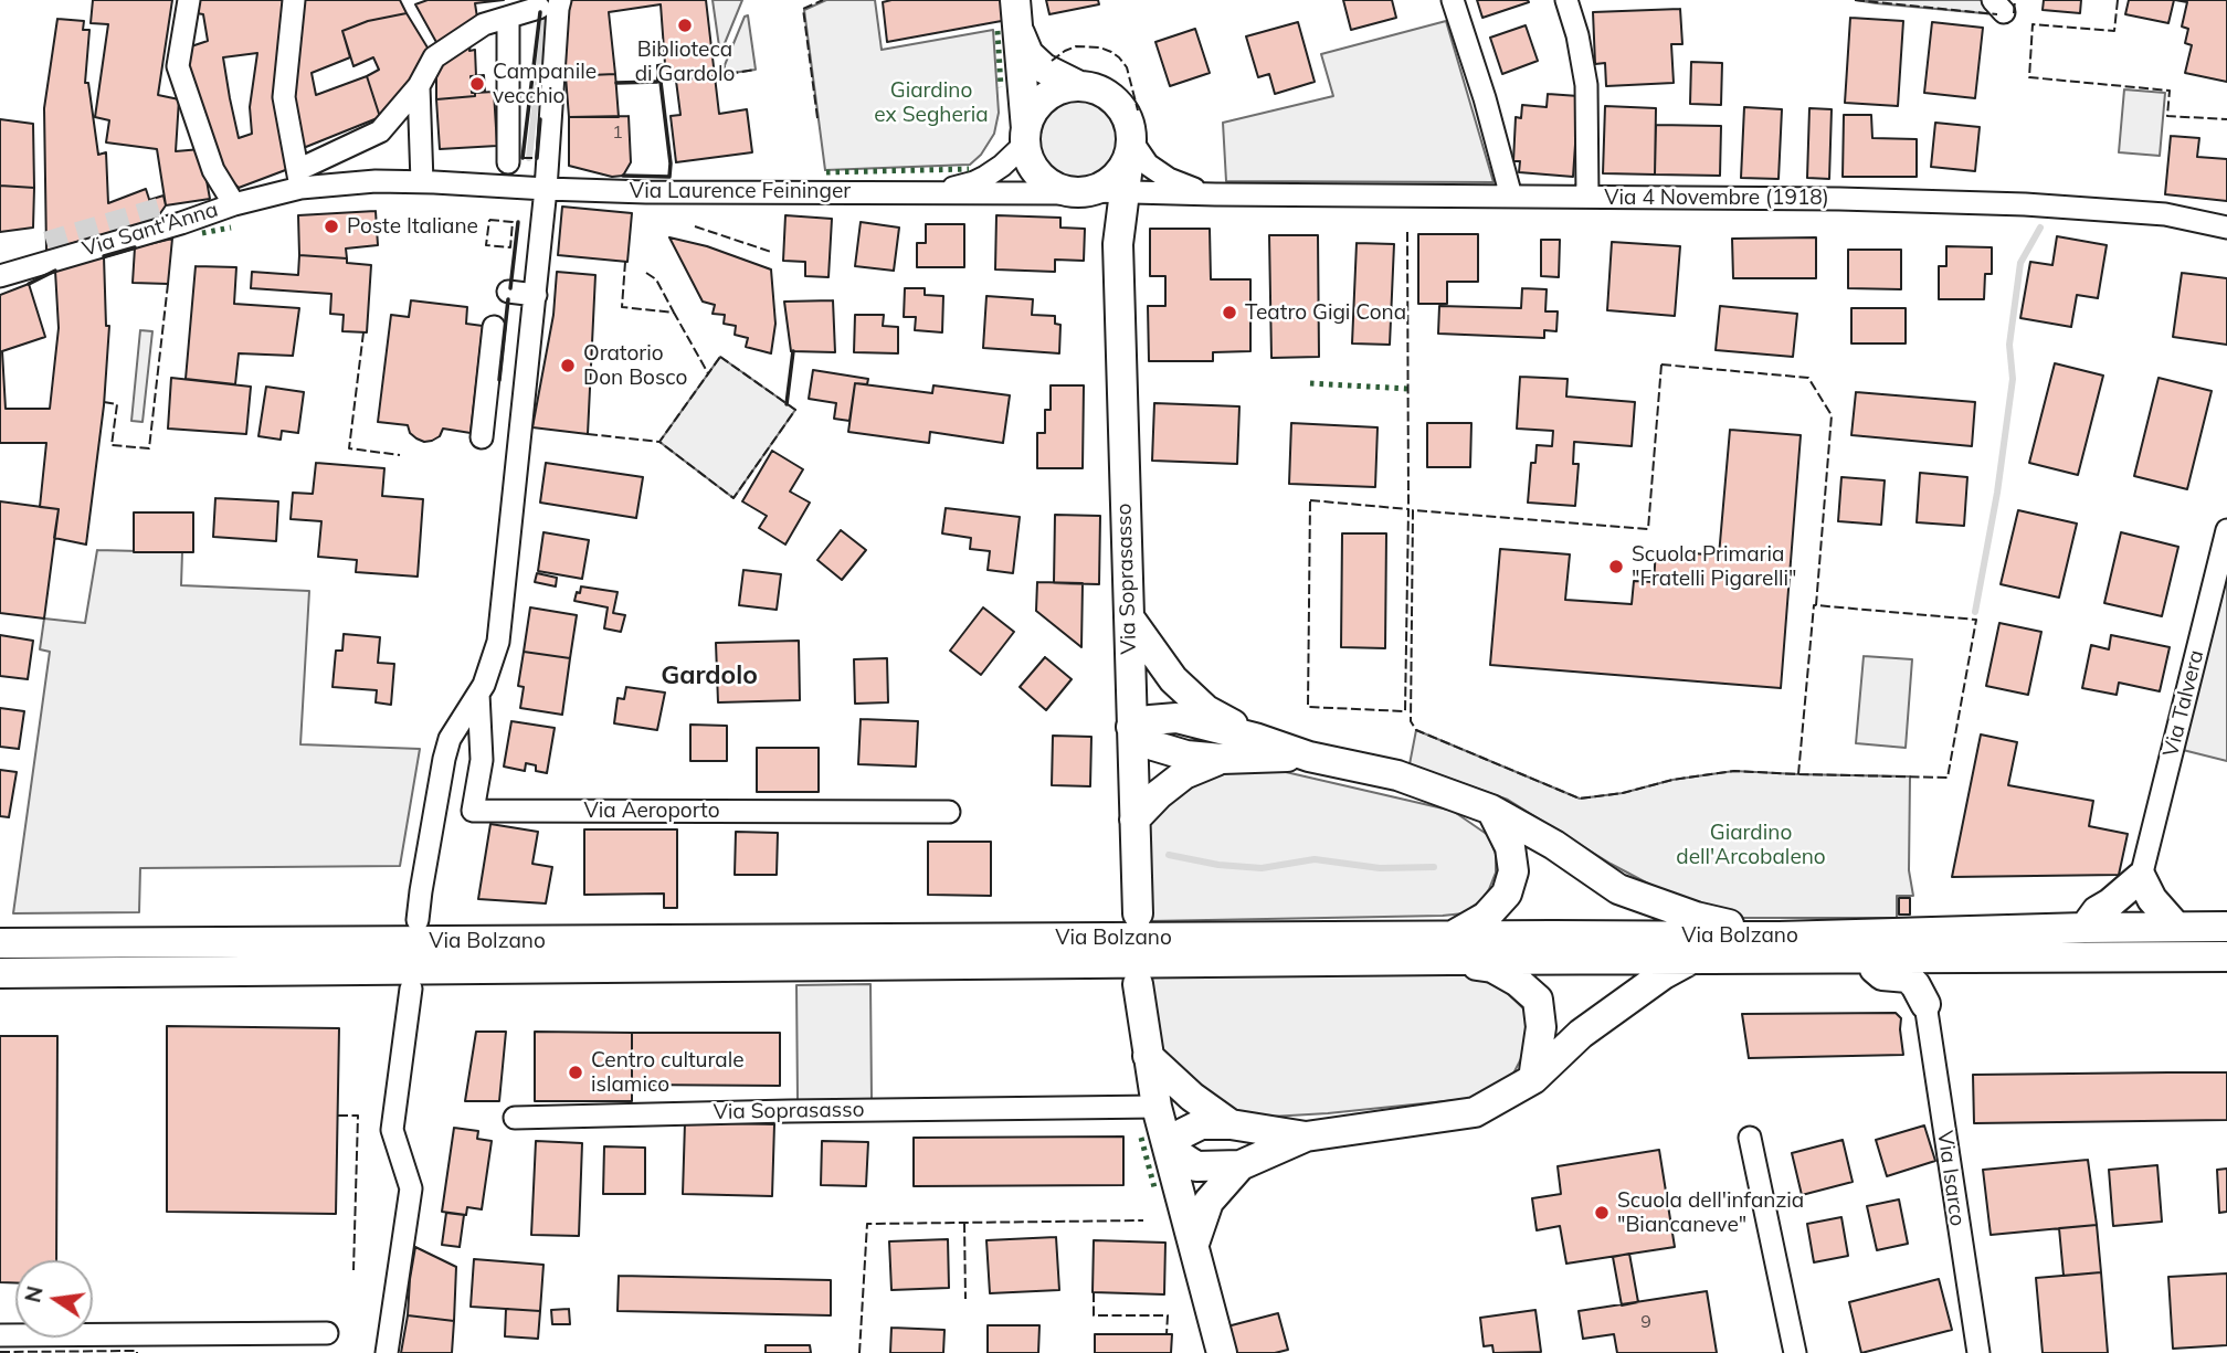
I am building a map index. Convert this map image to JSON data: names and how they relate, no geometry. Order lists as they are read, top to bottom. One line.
{"streets":{"main road":["Via Soprasasso","Via Bolzano"],"street":["Via Laurence Feininger","Via 4 Novembre (1918)","Via Sant'Anna","Via Talvera","Via Aeroporto","Via Isarco"]},"crossings":[["Via Laurence Feininger","Via 4 Novembre (1918)"],["Via Laurence Feininger","Via Sant'Anna"],["Via Laurence Feininger","Via Soprasasso"],["Via Laurence Feininger","Via Aeroporto"],["Via 4 Novembre (1918)","Via Soprasasso"]],"districts":["Gardolo"],"parks":["Giardino ex Segheria","Giardino dell'Arcobaleno"],"places":["Biblioteca di Gardolo","Campanile vecchio","Poste Italiane","Teatro Gigi Cona","Oratorio Don Bosco","Scuola Primaria \"Fratelli Pigarelli\"","Centro culturale islamico","Scuola dell'infanzia \"Biancaneve\""],"house_numbers":["1","9"],"north":"left"}
